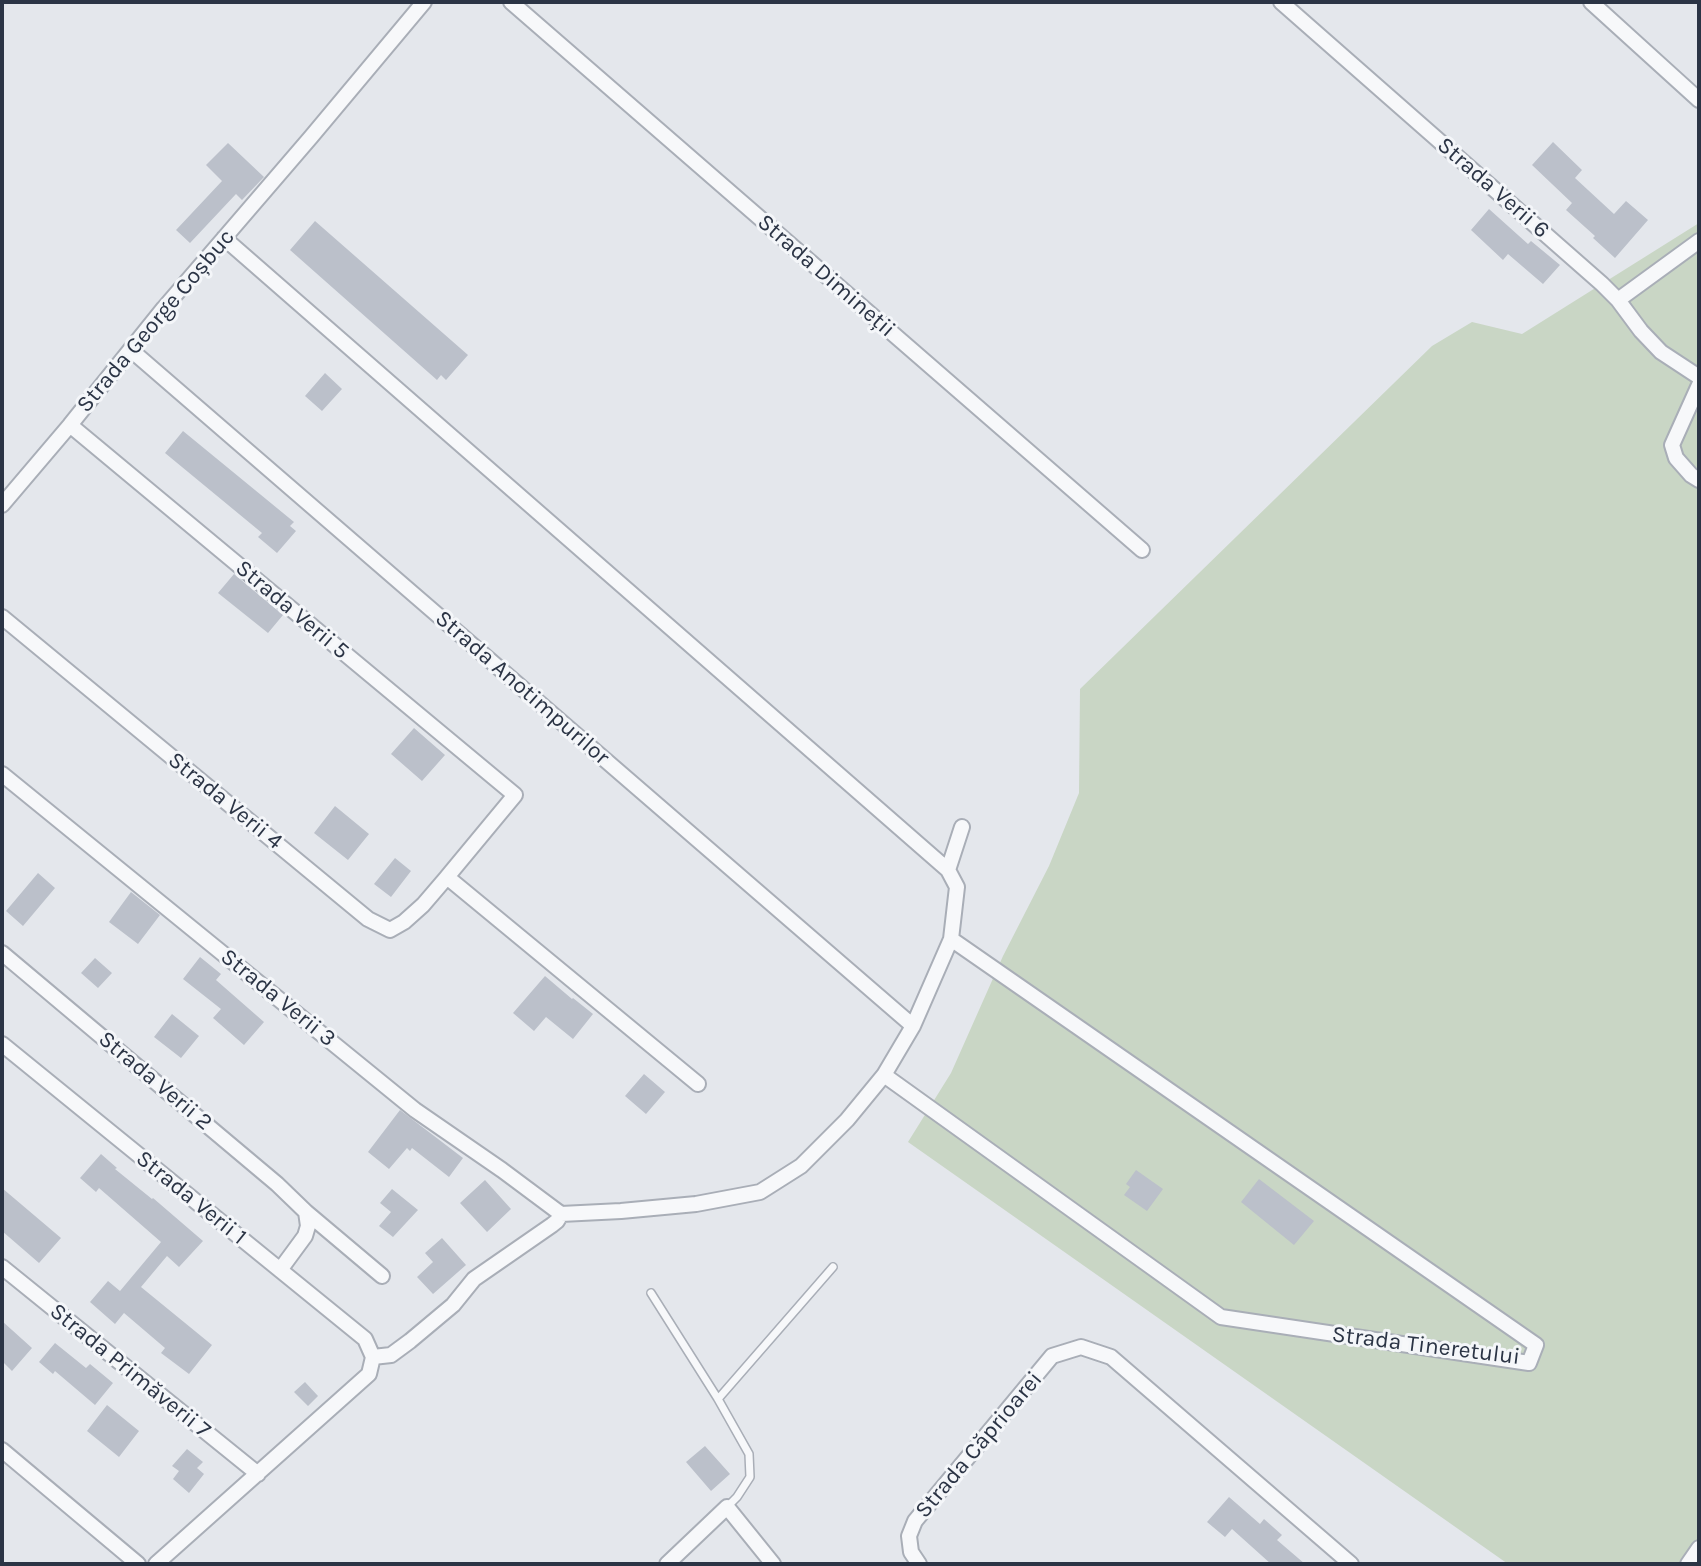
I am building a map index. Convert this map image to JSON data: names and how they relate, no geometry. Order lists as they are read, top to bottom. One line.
{"streets":{"street":["Strada Verii 6","Strada Dimineții","Strada George Coșbuc","Strada Verii 5","Strada Anotimpurilor","Strada Verii 4","Strada Verii 3","Strada Verii 2","Strada Verii 1","Strada Tineretului","Strada Primăverii 7","Strada Căprioarei"]},"crossings":[["Strada George Coșbuc","Strada Verii 5"],["Strada George Coșbuc","Strada Anotimpurilor"],["Strada Verii 5","Strada Verii 4"]]}
